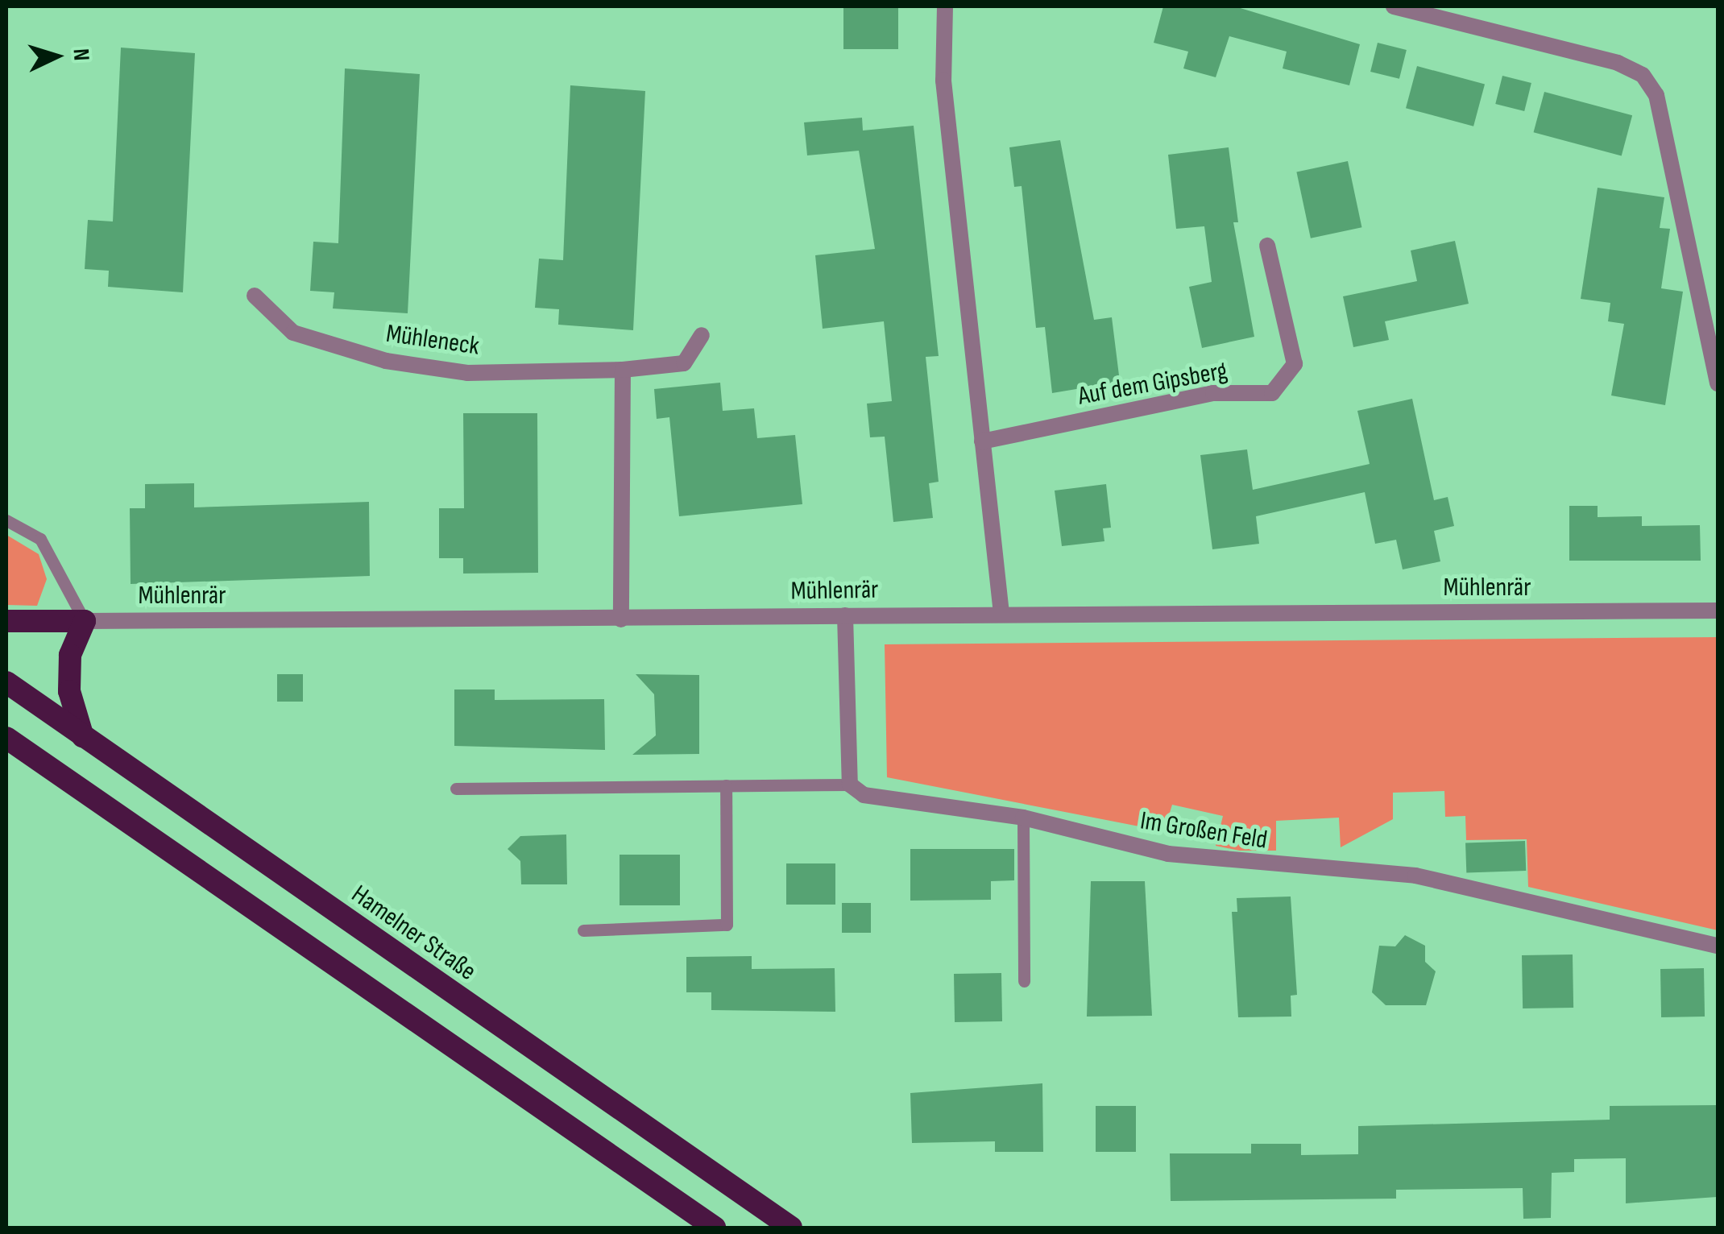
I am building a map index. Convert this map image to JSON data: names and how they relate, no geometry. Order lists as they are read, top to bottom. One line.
{"streets":{"highway":["Hamelner Straße"],"street":["Mühleneck","Auf dem Gipsberg","Mühlenrär","Im Großen Feld"]},"north":"right"}
